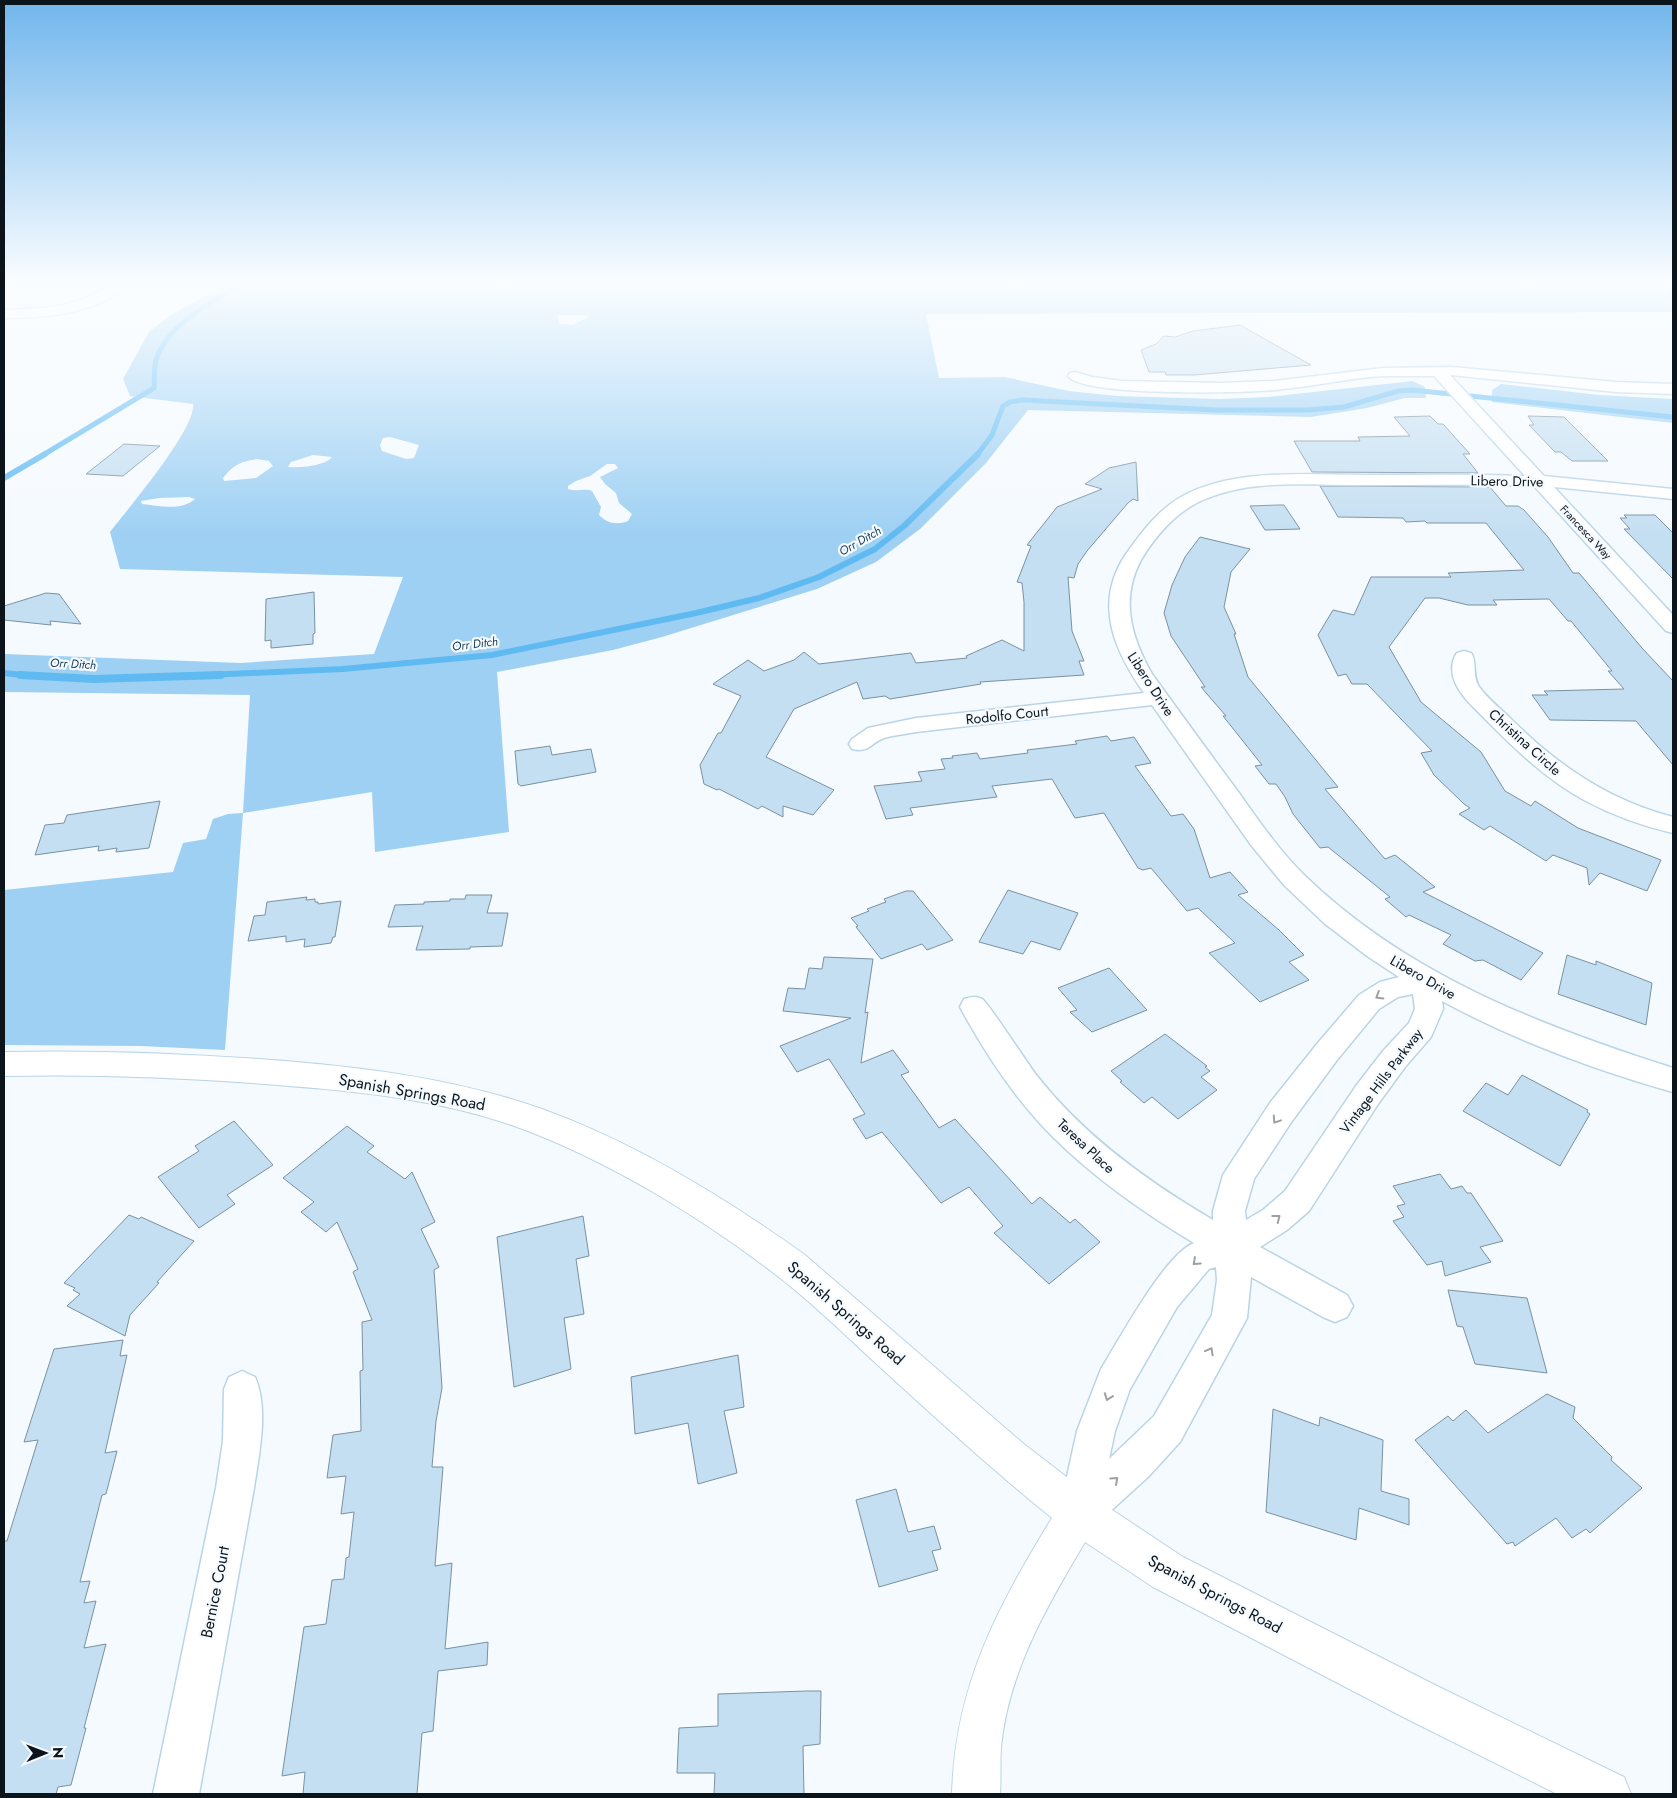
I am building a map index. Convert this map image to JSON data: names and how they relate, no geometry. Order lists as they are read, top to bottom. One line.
{"streets":{"street":["Libero Drive","Francesca Way","Rodolfo Court","Christina Circle","Vintage Hills Parkway","Spanish Springs Road","Teresa Place","Bernice Court"]},"crossings":[["Libero Drive","Francesca Way"],["Libero Drive","Rodolfo Court"],["Libero Drive","Vintage Hills Parkway"],["Vintage Hills Parkway","Spanish Springs Road"],["Vintage Hills Parkway","Teresa Place"]],"water":["Orr Ditch"],"north":"right"}
